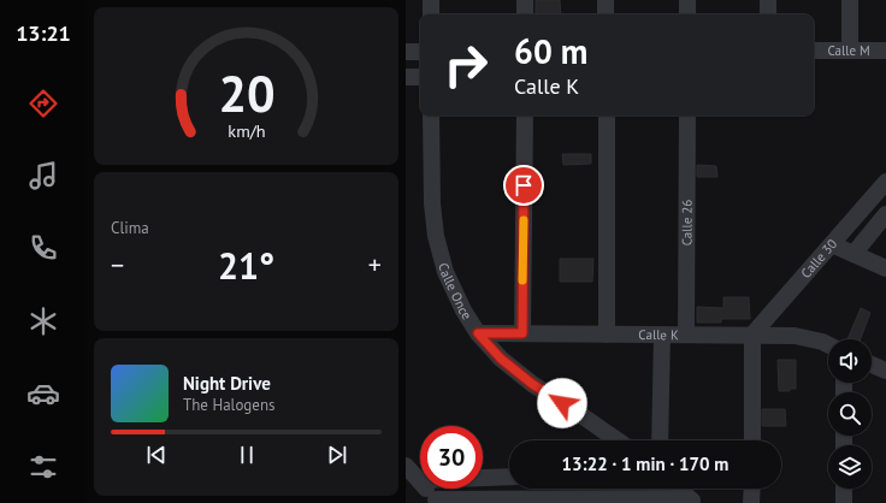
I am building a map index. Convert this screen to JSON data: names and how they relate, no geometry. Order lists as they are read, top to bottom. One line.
{"streets":{"street":["Calle M","Calle 26","Calle 30","Calle Once","Calle K"]},"crossings":[["Calle 26","Calle K"],["Calle 30","Calle K"],["Calle Once","Calle K"]],"page":{"tabs":"13:21","turn":["60 m","Calle K"],"tile":"Clima","heat":["−","21°","+"],"song":["Night Drive","The Halogens"],"limit":"30","trip":"13:22 · 1 min · 170 m","gauge":["20","km/h"]}}
